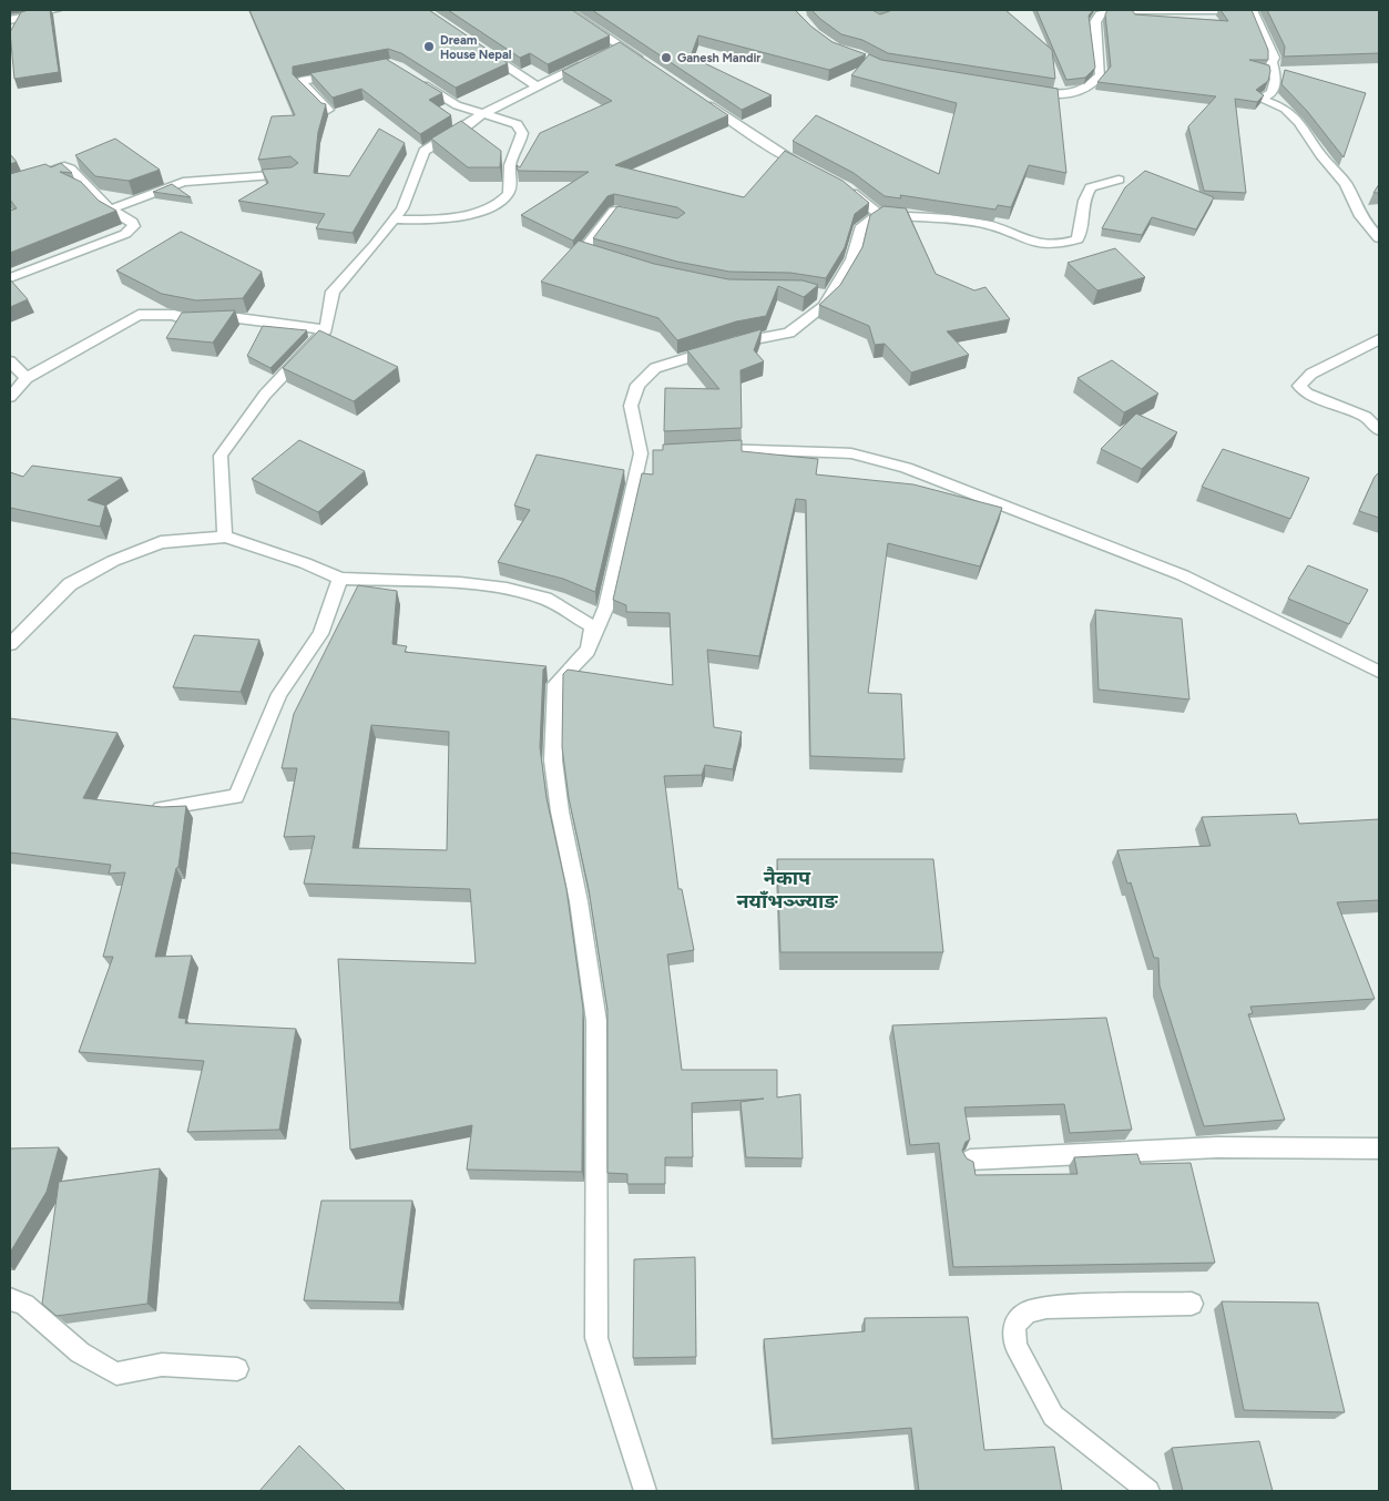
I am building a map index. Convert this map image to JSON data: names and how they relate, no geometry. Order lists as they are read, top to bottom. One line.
{"districts":["नैकाप नयाँभञ्ज्याङ"],"places":["Dream House Nepal","Ganesh Mandir"]}
